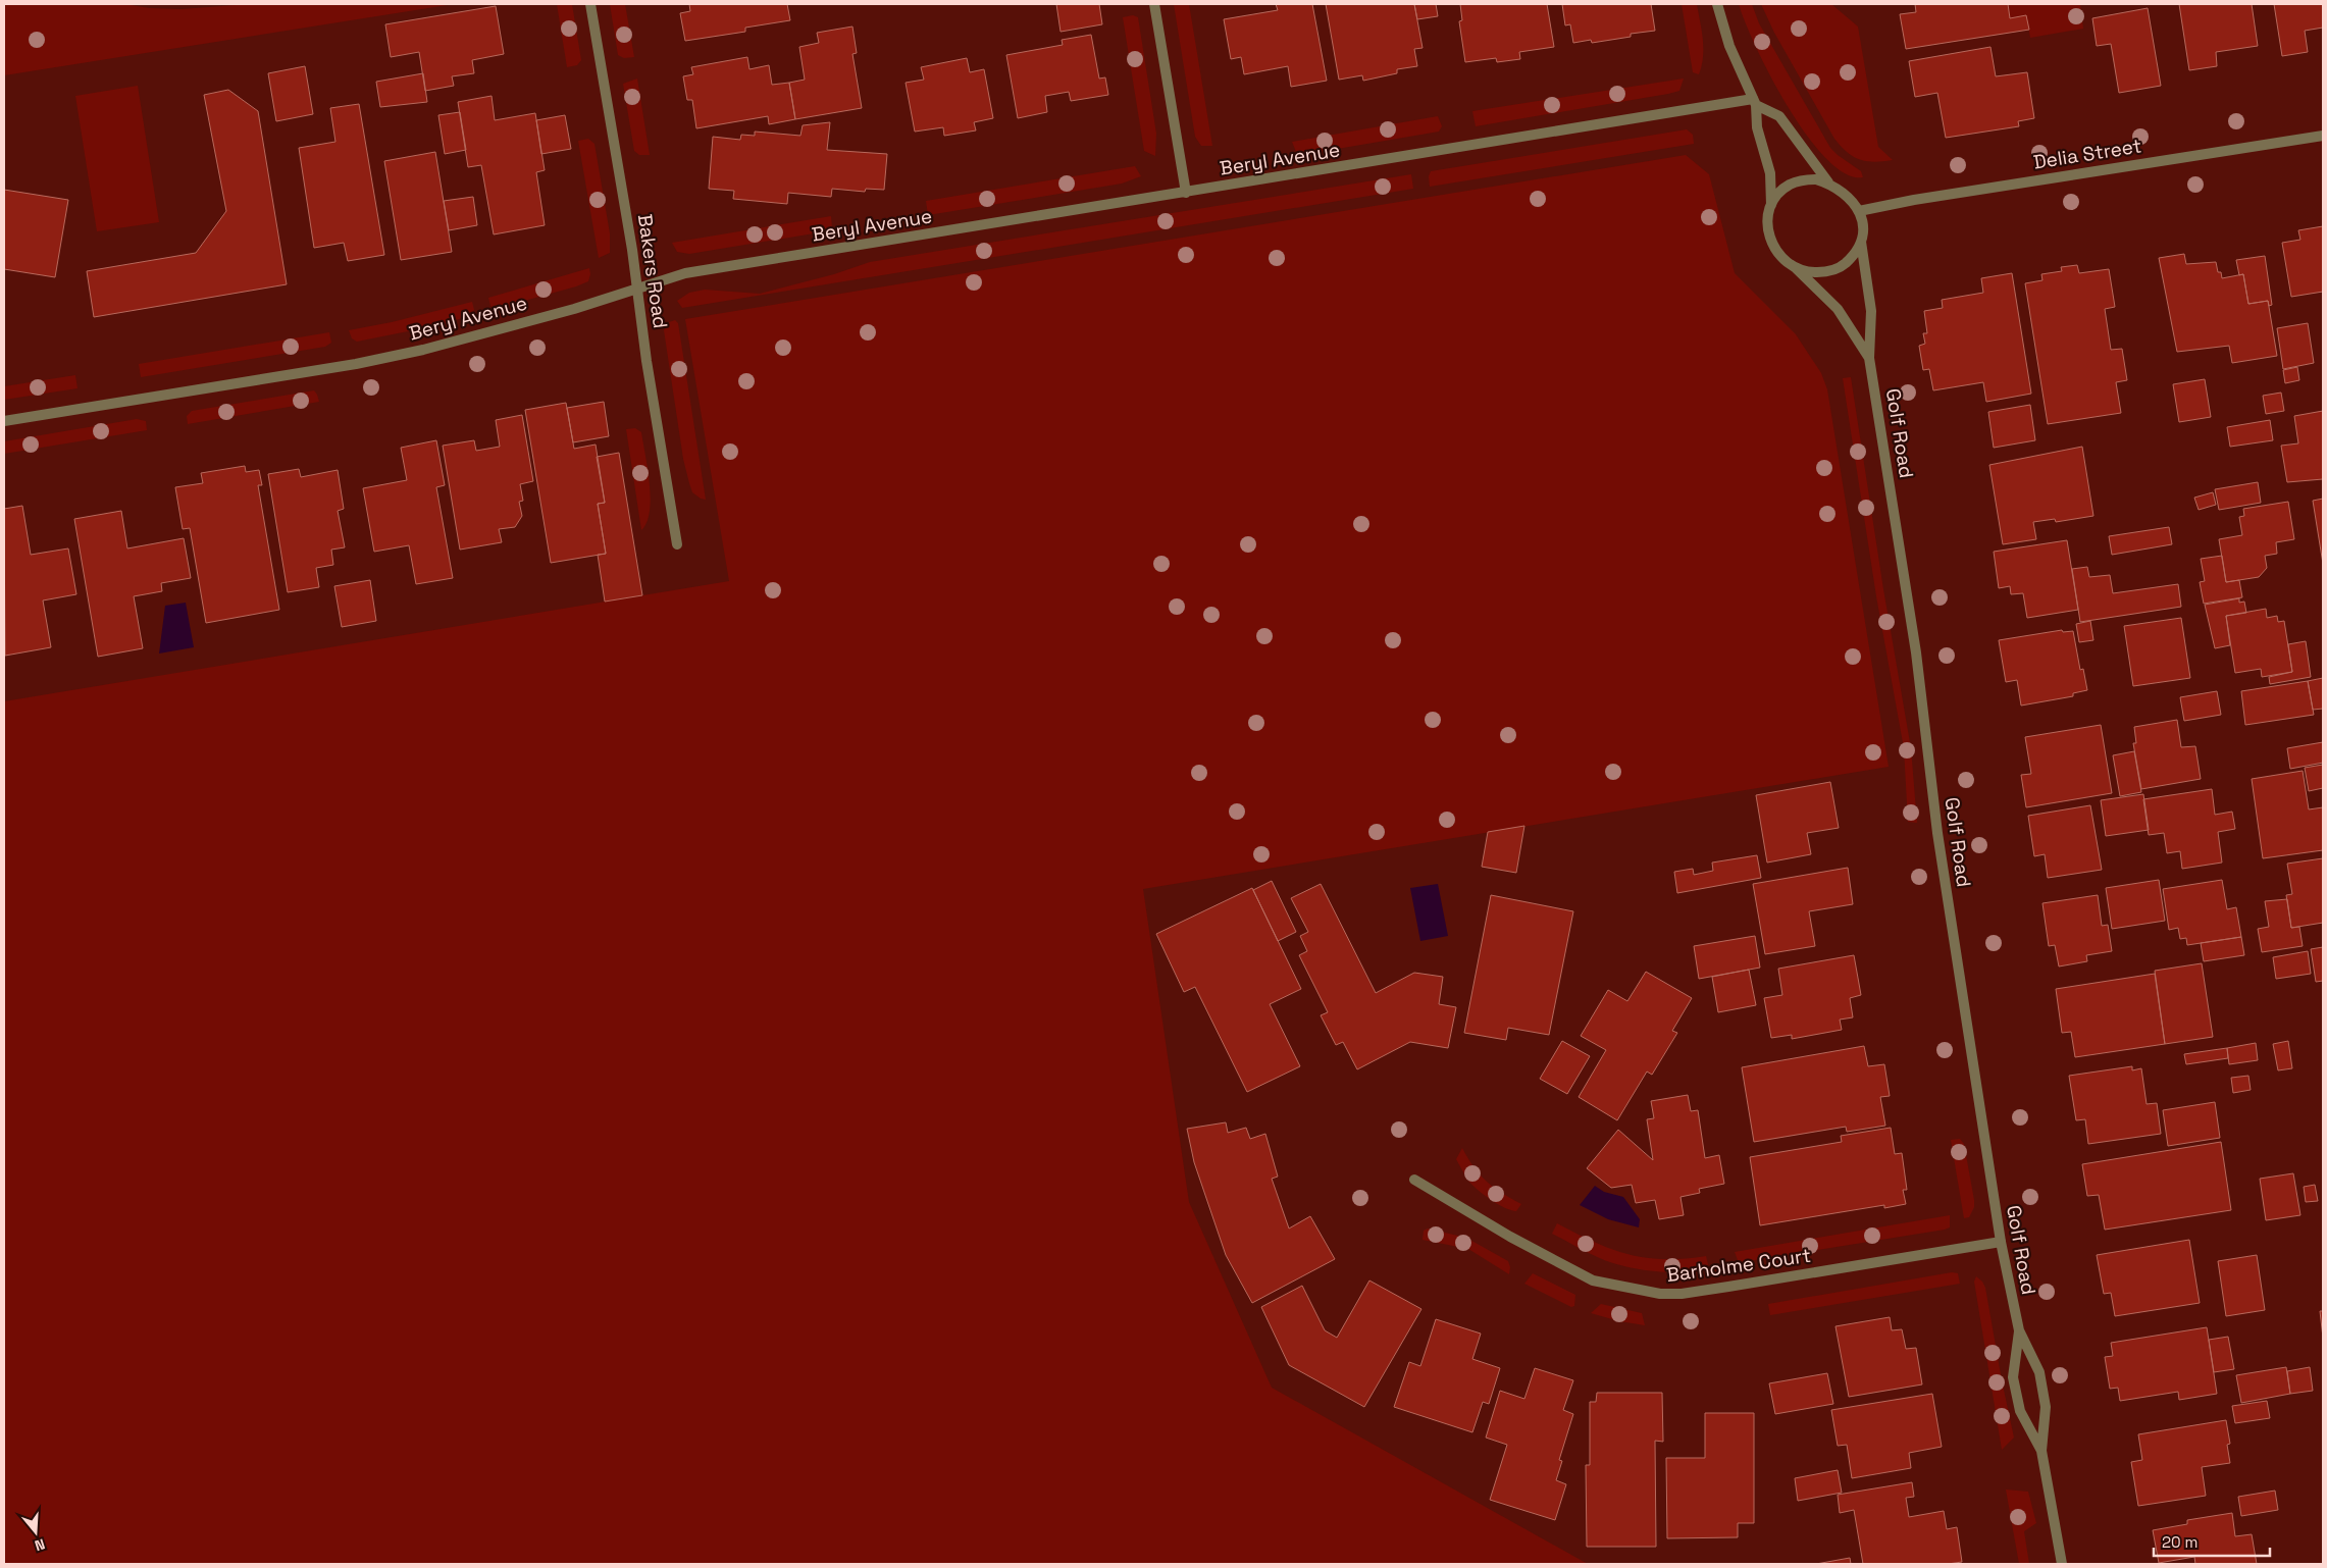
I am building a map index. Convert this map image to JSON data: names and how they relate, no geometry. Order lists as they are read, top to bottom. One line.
{"streets":{"street":["Delia Street","Beryl Avenue","Bakers Road","Golf Road","Barholme Court"]},"crossings":[["Delia Street","Golf Road"],["Beryl Avenue","Bakers Road"],["Golf Road","Barholme Court"]],"scale_bar":"20 m","north":"bottom"}
